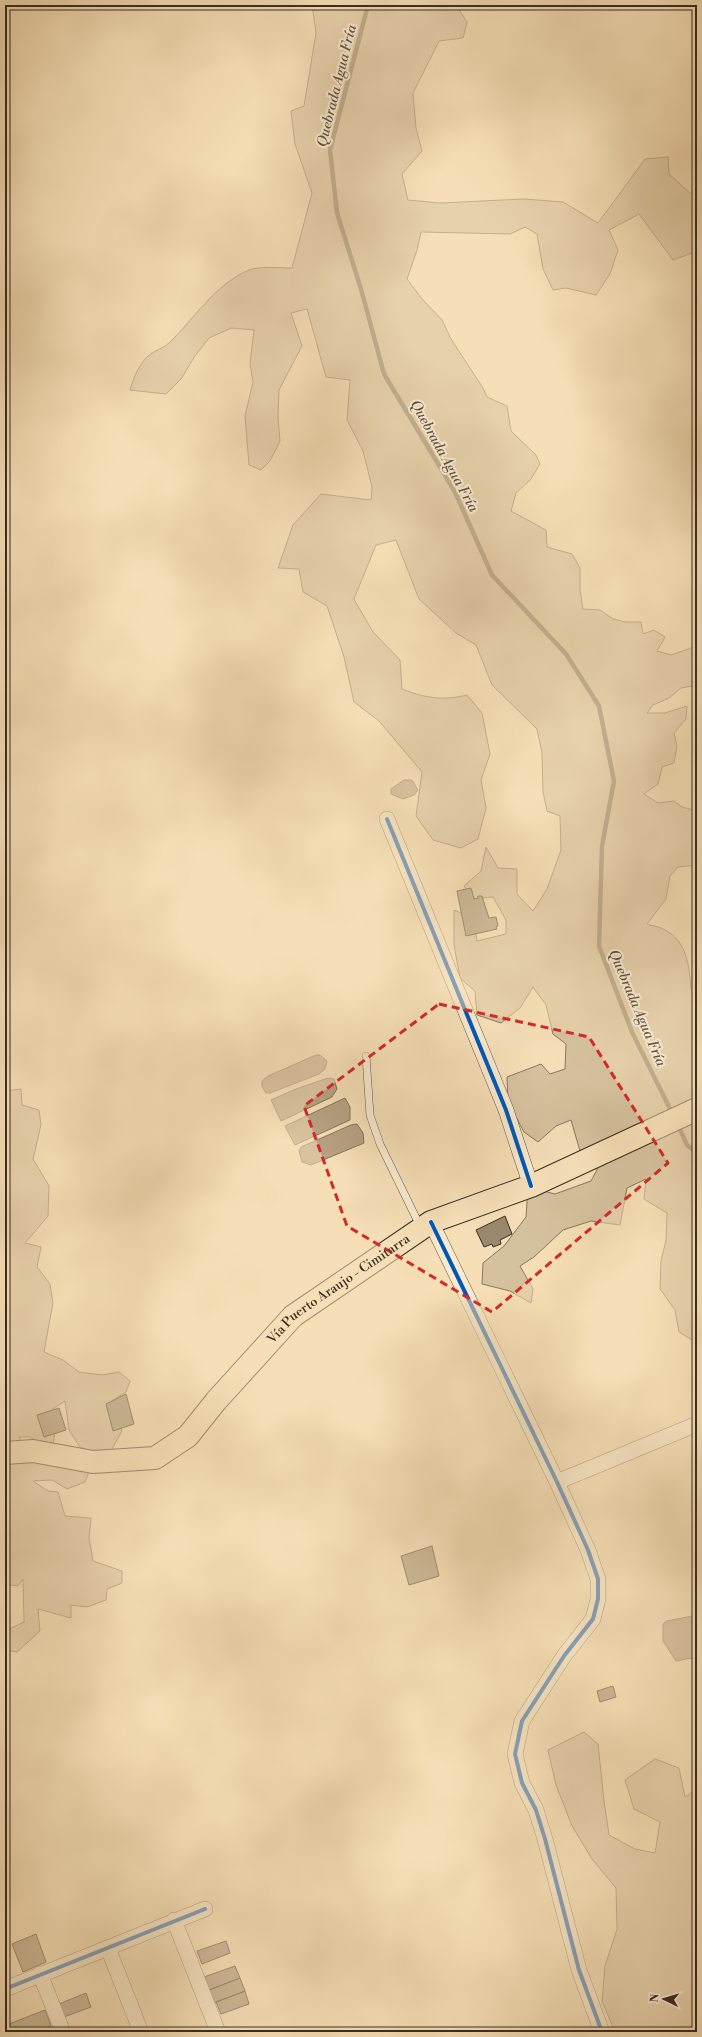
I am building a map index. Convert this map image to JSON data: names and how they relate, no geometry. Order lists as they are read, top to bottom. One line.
{"streets":{"main road":["Vía Puerto Araujo - Cimitarra"]},"water":["Quebrada Agua Fría"],"north":"left"}
